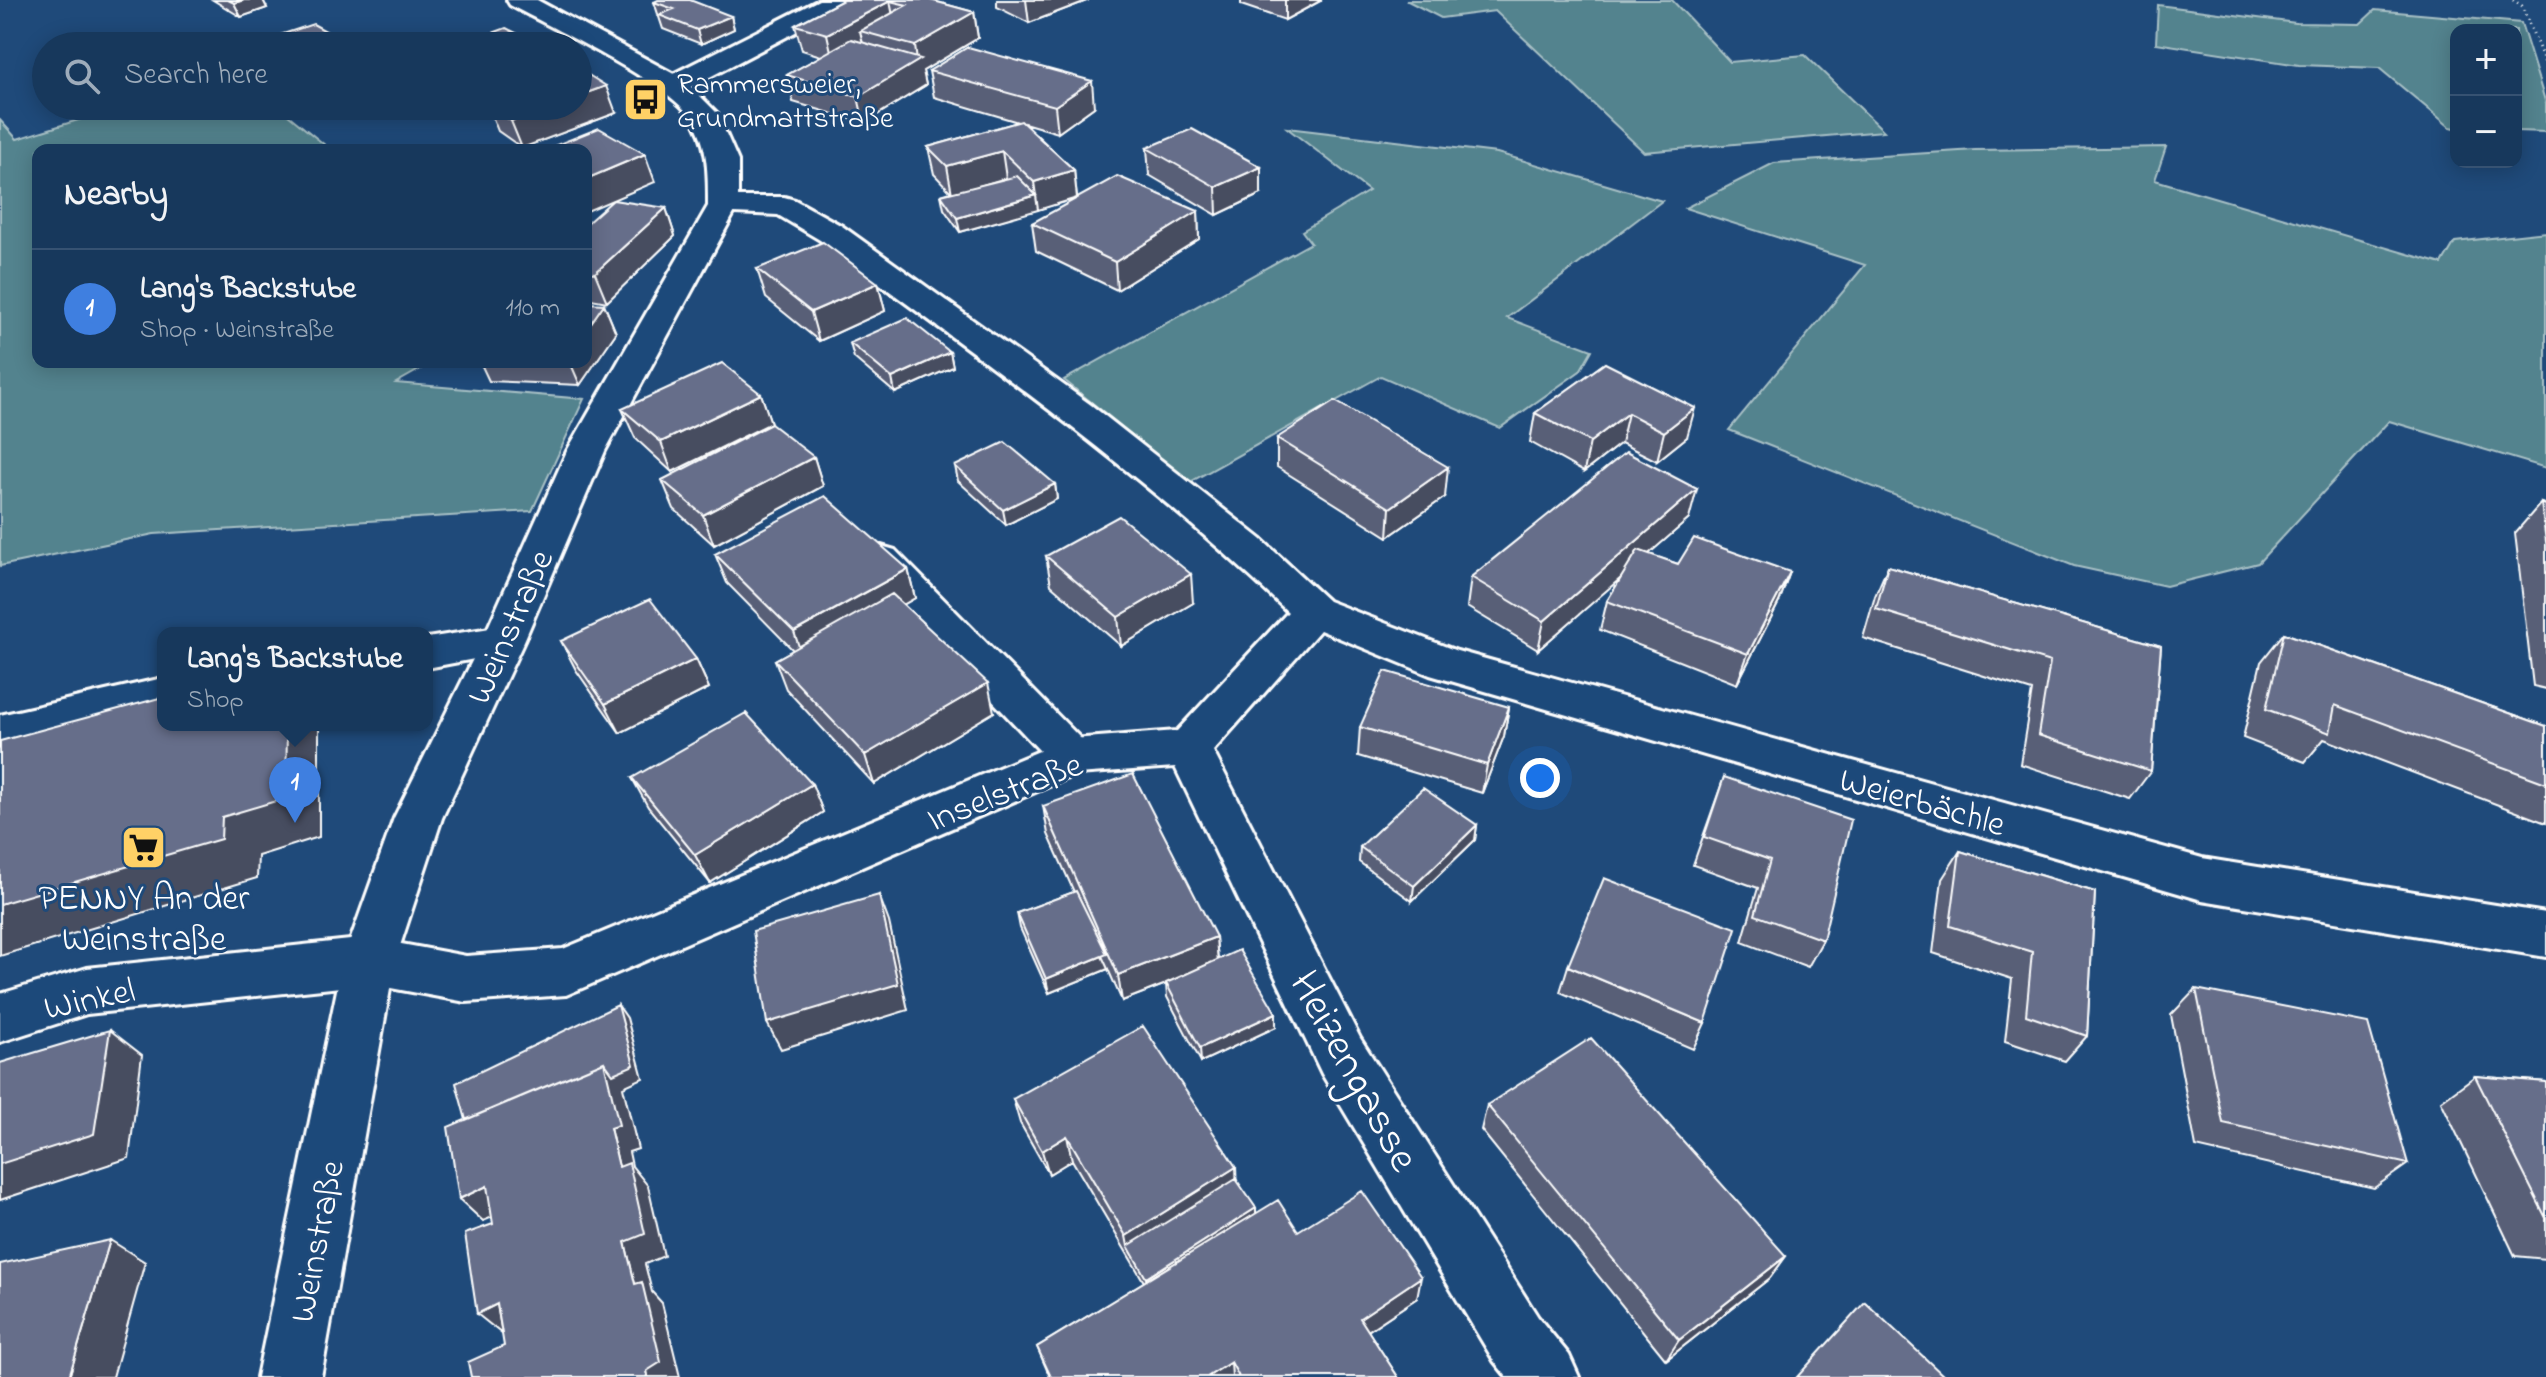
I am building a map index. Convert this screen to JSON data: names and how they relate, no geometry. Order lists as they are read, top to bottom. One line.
{"streets":{"street":["Weinstraße","Inselstraße","Weierbächle","Winkel","Heizengasse"]},"crossings":[["Weinstraße","Inselstraße"],["Weinstraße","Winkel"],["Inselstraße","Winkel"],["Inselstraße","Heizengasse"]],"places":{"bus stop":["Rammersweier, Grundmattstraße"],"supermarket":["PENNY An der Weinstraße"]},"page":{"map_buttons":["+","−"],"search":"Search here","heading":"Nearby","list":[{"mark":"1","name":"Lang's Backstube","note":"Shop · Weinstraße","value":"110 m"}],"popup":["Lang's Backstube","Shop"],"pins":"1"}}
